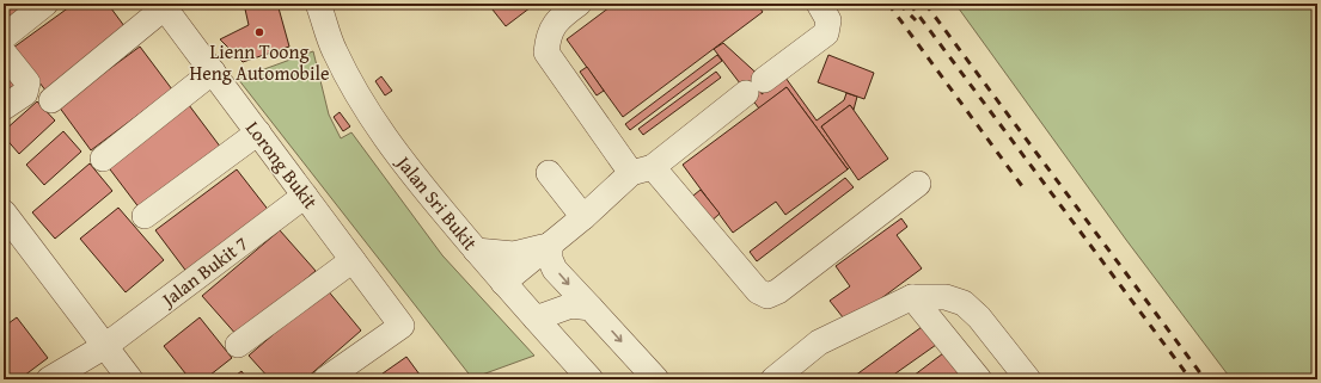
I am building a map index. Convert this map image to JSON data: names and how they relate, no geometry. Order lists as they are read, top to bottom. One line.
{"streets":{"street":["Lorong Bukit","Jalan Sri Bukit","Jalan Bukit 7"]},"crossings":[["Lorong Bukit","Jalan Bukit 7"]],"places":["Lienn Toong Heng Automobile"]}
